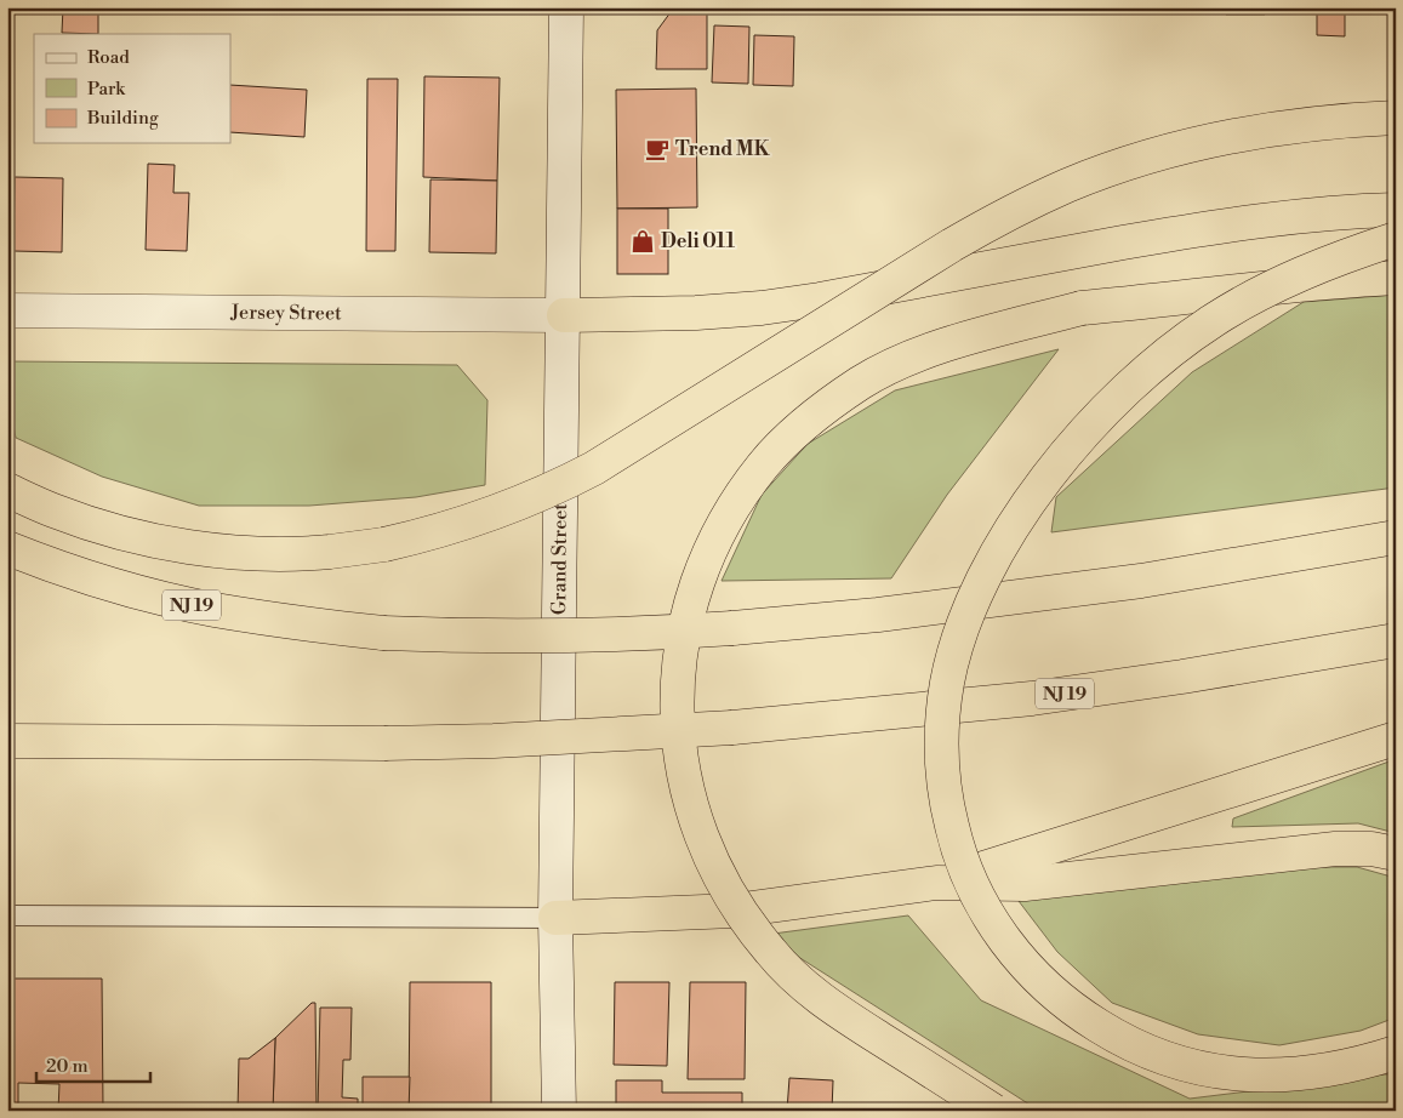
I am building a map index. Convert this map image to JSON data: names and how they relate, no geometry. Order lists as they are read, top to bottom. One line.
{"streets":{"highway":["NJ 19"],"main road":["Jersey Street","Grand Street"]},"crossings":[["Jersey Street","Grand Street"]],"places":{"cafe":["Trend MK"],"shop":["Deli 011"]},"legend":["Road","Park","Building"],"scale_bar":"20 m"}
